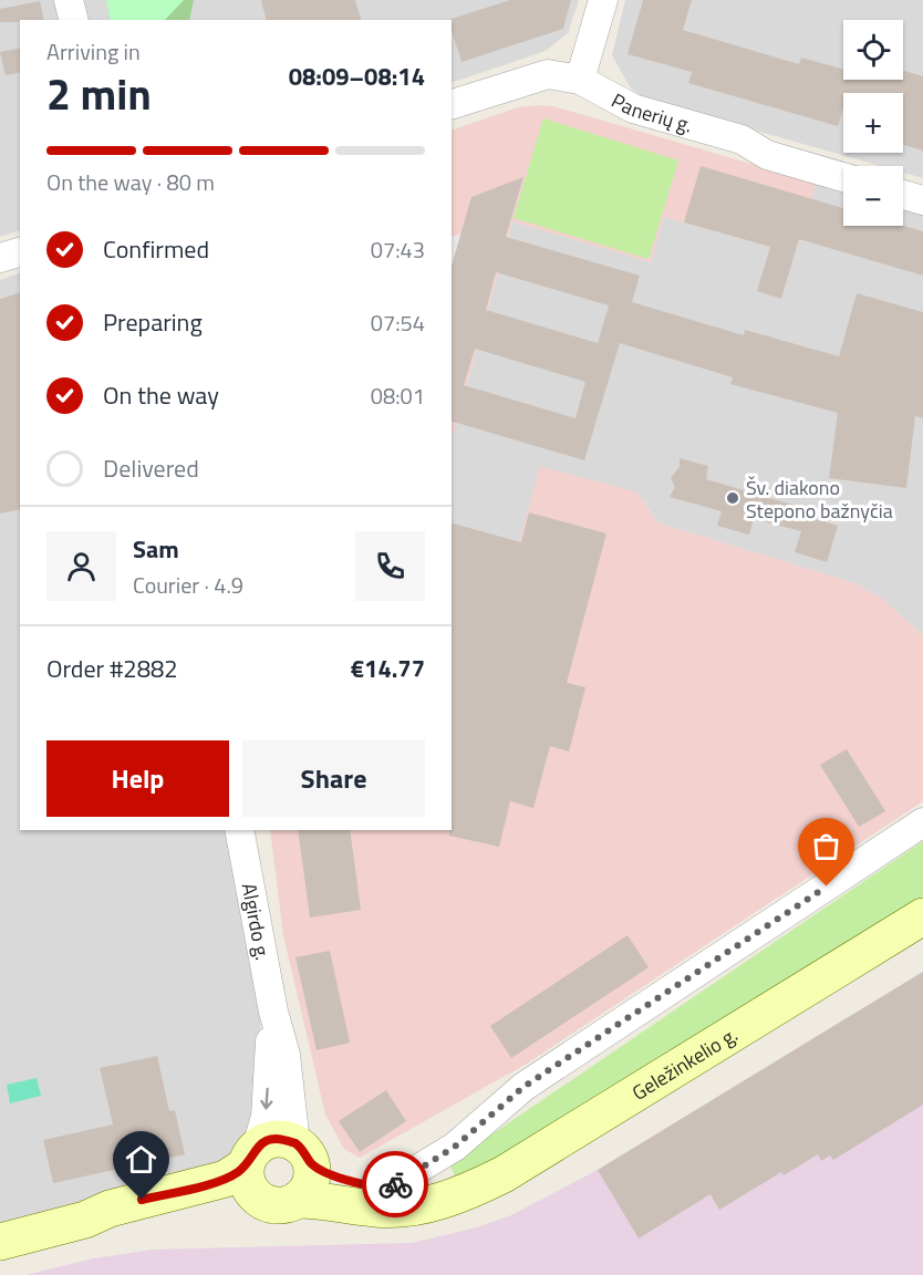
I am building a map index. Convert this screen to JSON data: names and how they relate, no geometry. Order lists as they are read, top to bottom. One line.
{"streets":{"main road":["Geležinkelio g."],"street":["Panerių g.","Algirdo g."]},"crossings":[["Algirdo g.","Geležinkelio g."]],"places":["Šv. diakono Stepono bažnyčia"],"page":{"map_buttons":["+","−"],"heading":["2 min","Arriving in","08:09–08:14"],"panel":["Sam","Courier · 4.9","Order #2882","€14.77"],"bar":"On the way · 80 m","list":[["Confirmed","07:43"],["Preparing","07:54"],["On the way","08:01"],"Delivered"],"buttons":["Help","Share"]}}
